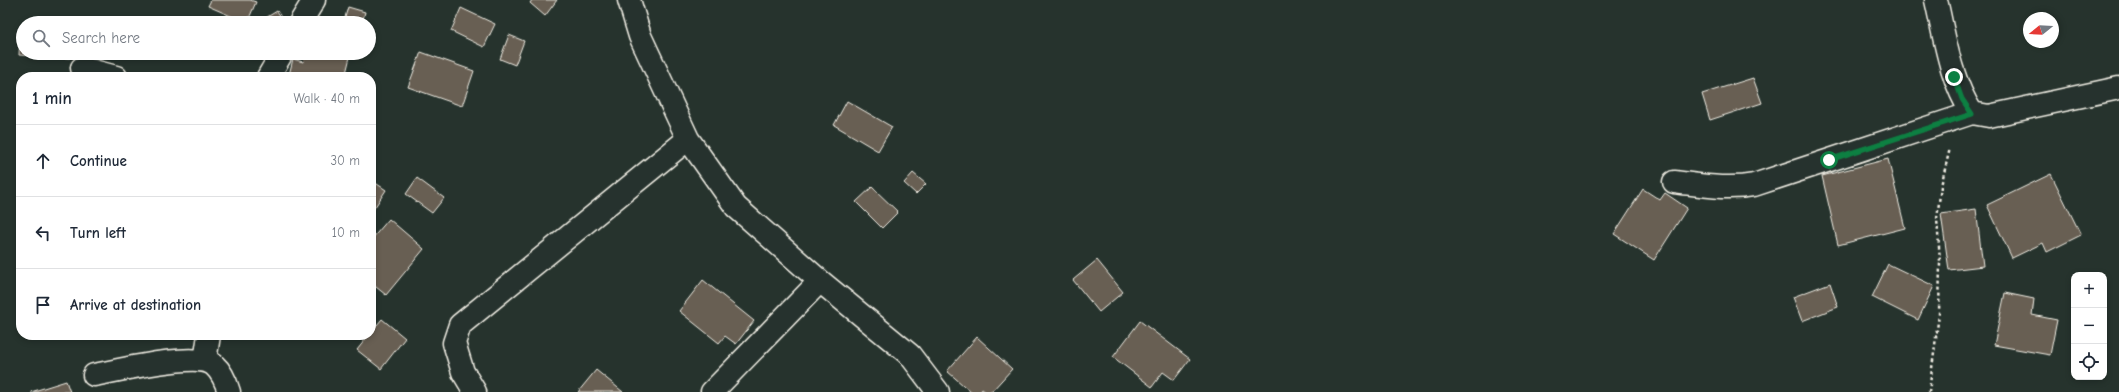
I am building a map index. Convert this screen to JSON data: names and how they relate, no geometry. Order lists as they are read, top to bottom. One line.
{"north":"left","page":{"search":"Search here","heading":["1 min","Walk · 40 m"],"list":[["Continue","30 m"],["Turn left","10 m"],"Arrive at destination"],"map_buttons":["+","−"]}}
